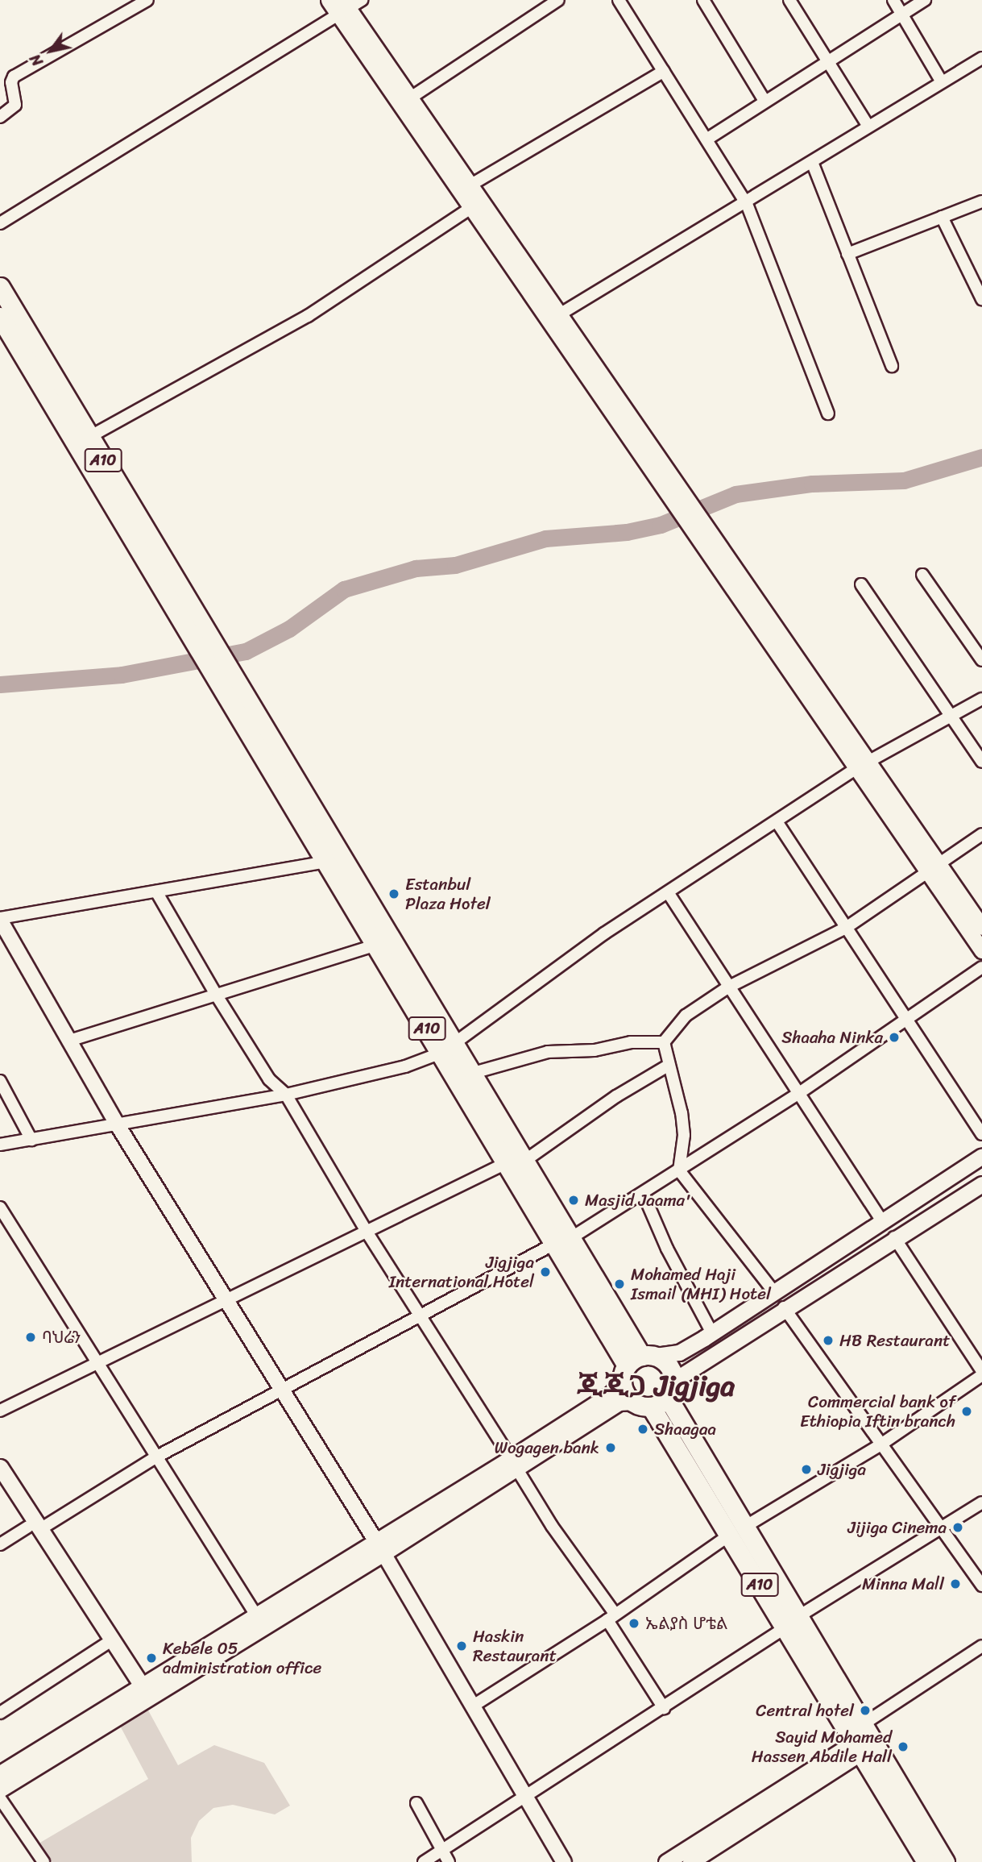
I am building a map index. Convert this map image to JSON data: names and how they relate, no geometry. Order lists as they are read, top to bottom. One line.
{"streets":{"highway":["A10"]},"districts":["ጂጂጋ Jigjiga"],"places":["Estanbul Plaza Hotel","Shaaha Ninka","Masjid Jaama'","Jigjiga International Hotel","Mohamed Haji Ismail (MHI) Hotel","ባህሬን","HB Restaurant","Commercial bank of Ethiopia Iftin branch","Shaagaa","Wogagen bank","Jigjiga","Jijiga Cinema","Minna Mall","ኤልያስ ሆቴል","Haskin Restaurant","Kebele 05 administration office","Central hotel","Sayid Mohamed Hassen Abdile Hall"],"north":"bottom left"}
